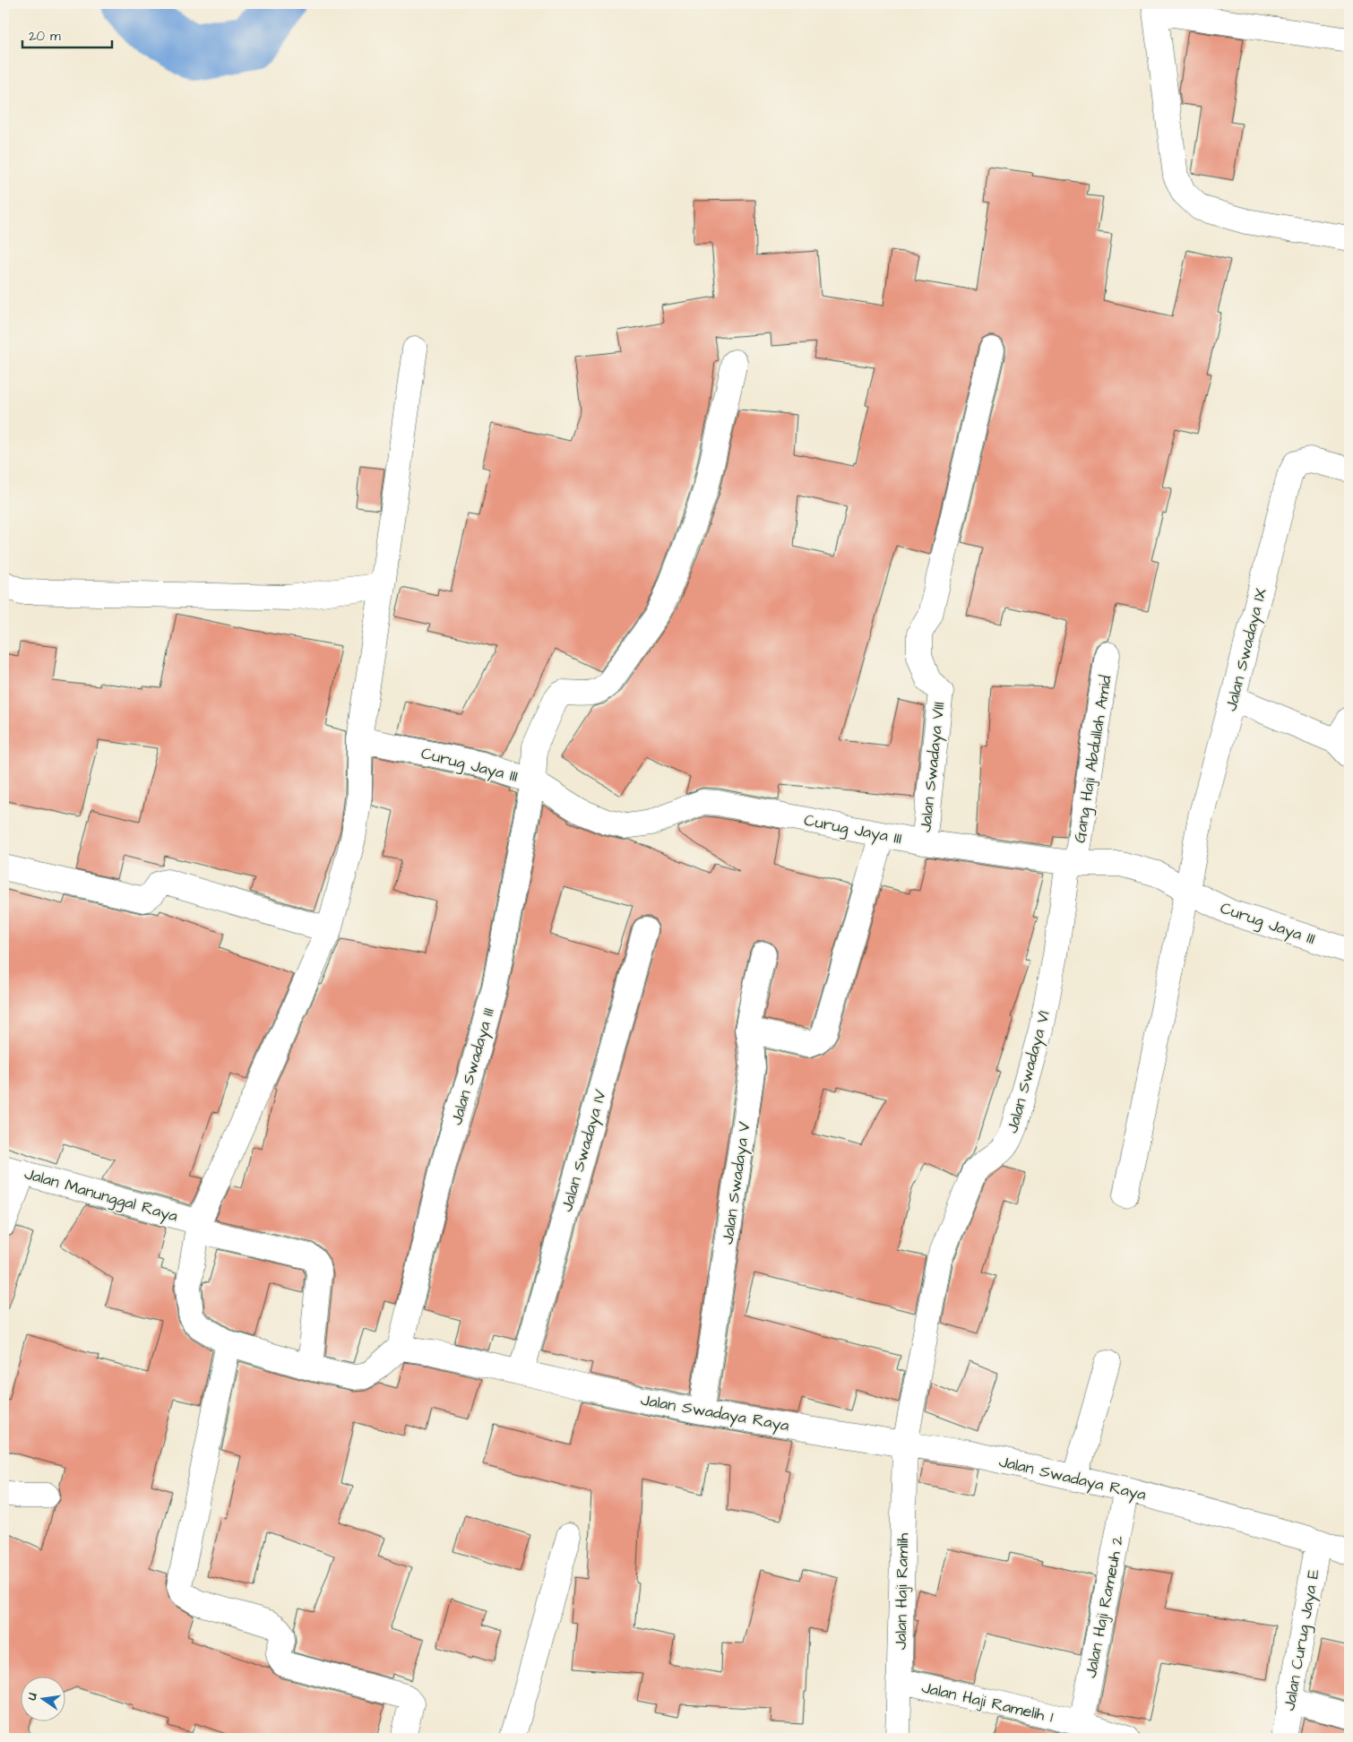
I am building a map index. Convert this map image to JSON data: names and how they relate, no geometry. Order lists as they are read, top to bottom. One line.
{"streets":{"street":["Jalan Swadaya IX","Gang Haji Abdullah Amid","Curug Jaya III","Jalan Swadaya VIII","Jalan Swadaya III","Jalan Swadaya VI","Jalan Swadaya IV","Jalan Swadaya V","Jalan Manunggal Raya","Jalan Swadaya Raya","Jalan Haji Ramlih","Jalan Haji Rameuh 2","Jalan Curug Jaya E","Jalan Haji Ramelih 1"]},"crossings":[["Jalan Swadaya IX","Curug Jaya III"],["Gang Haji Abdullah Amid","Curug Jaya III"],["Gang Haji Abdullah Amid","Jalan Swadaya VI"],["Curug Jaya III","Jalan Swadaya VIII"],["Curug Jaya III","Jalan Swadaya III"],["Curug Jaya III","Jalan Swadaya VI"],["Jalan Swadaya III","Jalan Swadaya Raya"],["Jalan Swadaya VI","Jalan Swadaya Raya"],["Jalan Swadaya VI","Jalan Haji Ramlih"],["Jalan Swadaya IV","Jalan Swadaya Raya"],["Jalan Swadaya V","Jalan Swadaya Raya"],["Jalan Swadaya Raya","Jalan Haji Ramlih"],["Jalan Swadaya Raya","Jalan Haji Rameuh 2"],["Jalan Swadaya Raya","Jalan Curug Jaya E"],["Jalan Haji Ramlih","Jalan Haji Ramelih 1"],["Jalan Haji Rameuh 2","Jalan Haji Ramelih 1"]],"scale_bar":"20 m","north":"left"}
